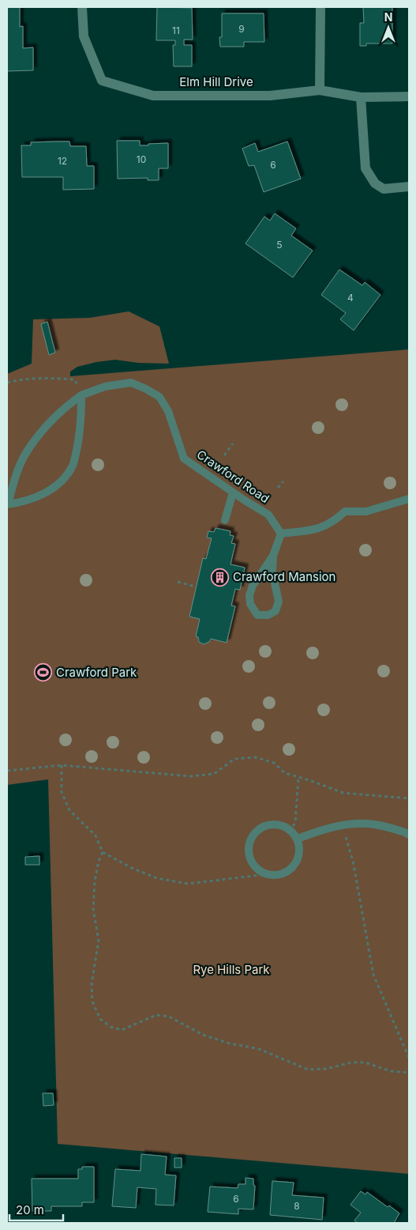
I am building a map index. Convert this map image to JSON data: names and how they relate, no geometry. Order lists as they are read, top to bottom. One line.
{"streets":{"street":["Elm Hill Drive"],"lane":["Crawford Road"]},"parks":["Rye Hills Park"],"places":{"building":["Crawford Mansion"],"sports":["Crawford Park"]},"house_numbers":["9","11","10","12","6","5","4","6","8"],"scale_bar":"20 m","north":"top"}
